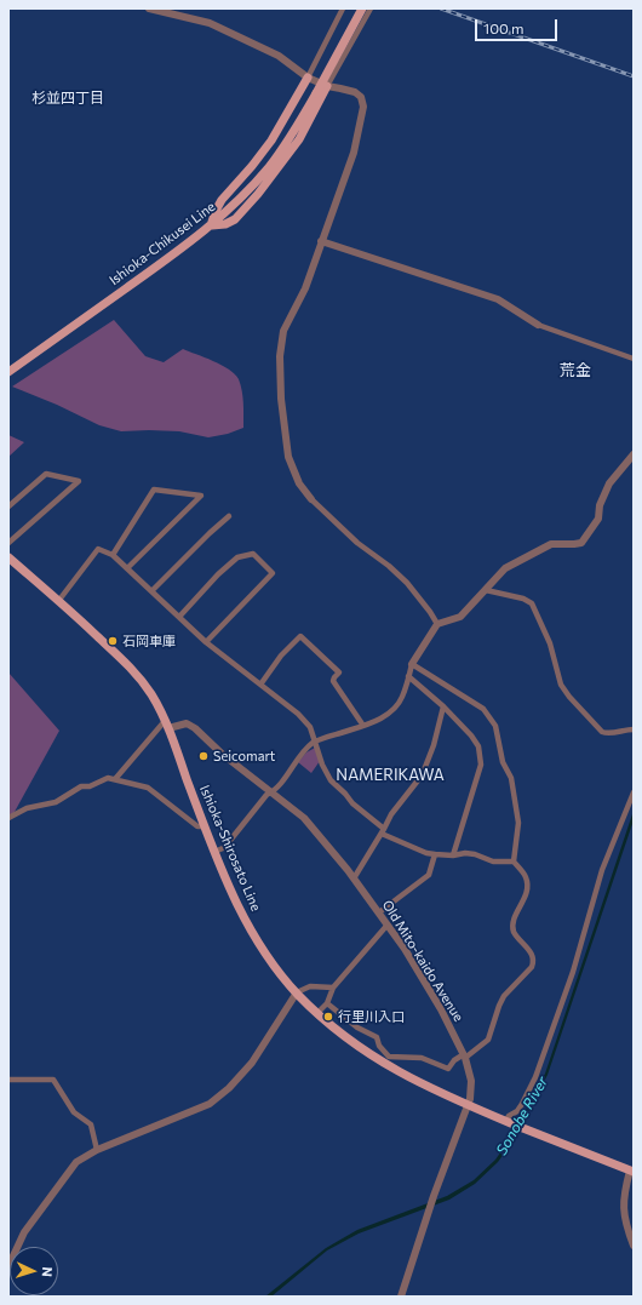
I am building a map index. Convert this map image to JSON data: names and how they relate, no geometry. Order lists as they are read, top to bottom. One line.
{"streets":{"main road":["Ishioka-Chikusei Line","Ishioka-Shirosato Line"],"street":["Old Mito-kaido Avenue"]},"crossings":[["Ishioka-Shirosato Line","Old Mito-kaido Avenue"]],"districts":["杉並四丁目","荒金","NAMERIKAWA"],"water":["Sonobe River"],"places":["石岡車庫","Seicomart","行里川入口"],"scale_bar":"100 m","north":"right"}
